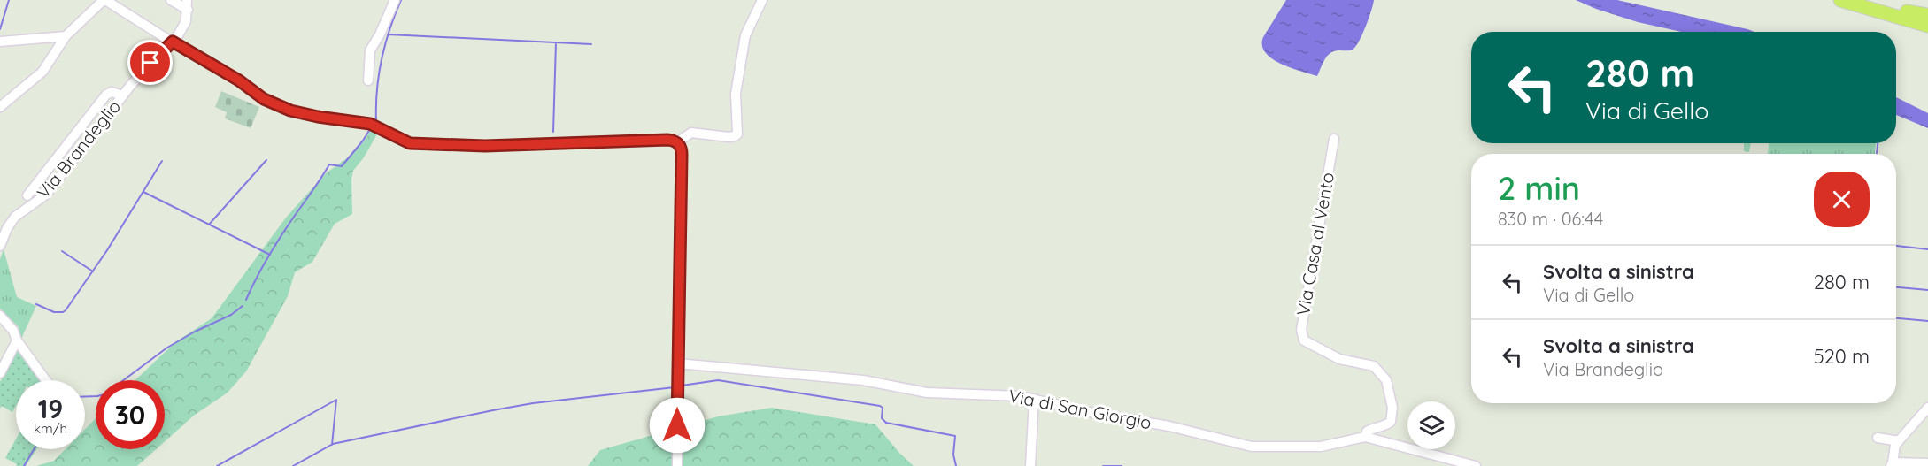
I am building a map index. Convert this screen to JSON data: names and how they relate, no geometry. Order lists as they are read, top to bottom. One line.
{"streets":{"street":["Via Brandeglio","Via Casa al Vento","Via di San Giorgio"]},"crossings":[["Via Casa al Vento","Via di San Giorgio"]],"page":{"turn":["280 m","Via di Gello"],"heading":["2 min","830 m · 06:44"],"list":[{"name":"Svolta a sinistra","note":"Via di Gello","value":"280 m"},{"name":"Svolta a sinistra","note":"Via Brandeglio","value":"520 m"}],"speed":"19 km/h","limit":"30"}}
